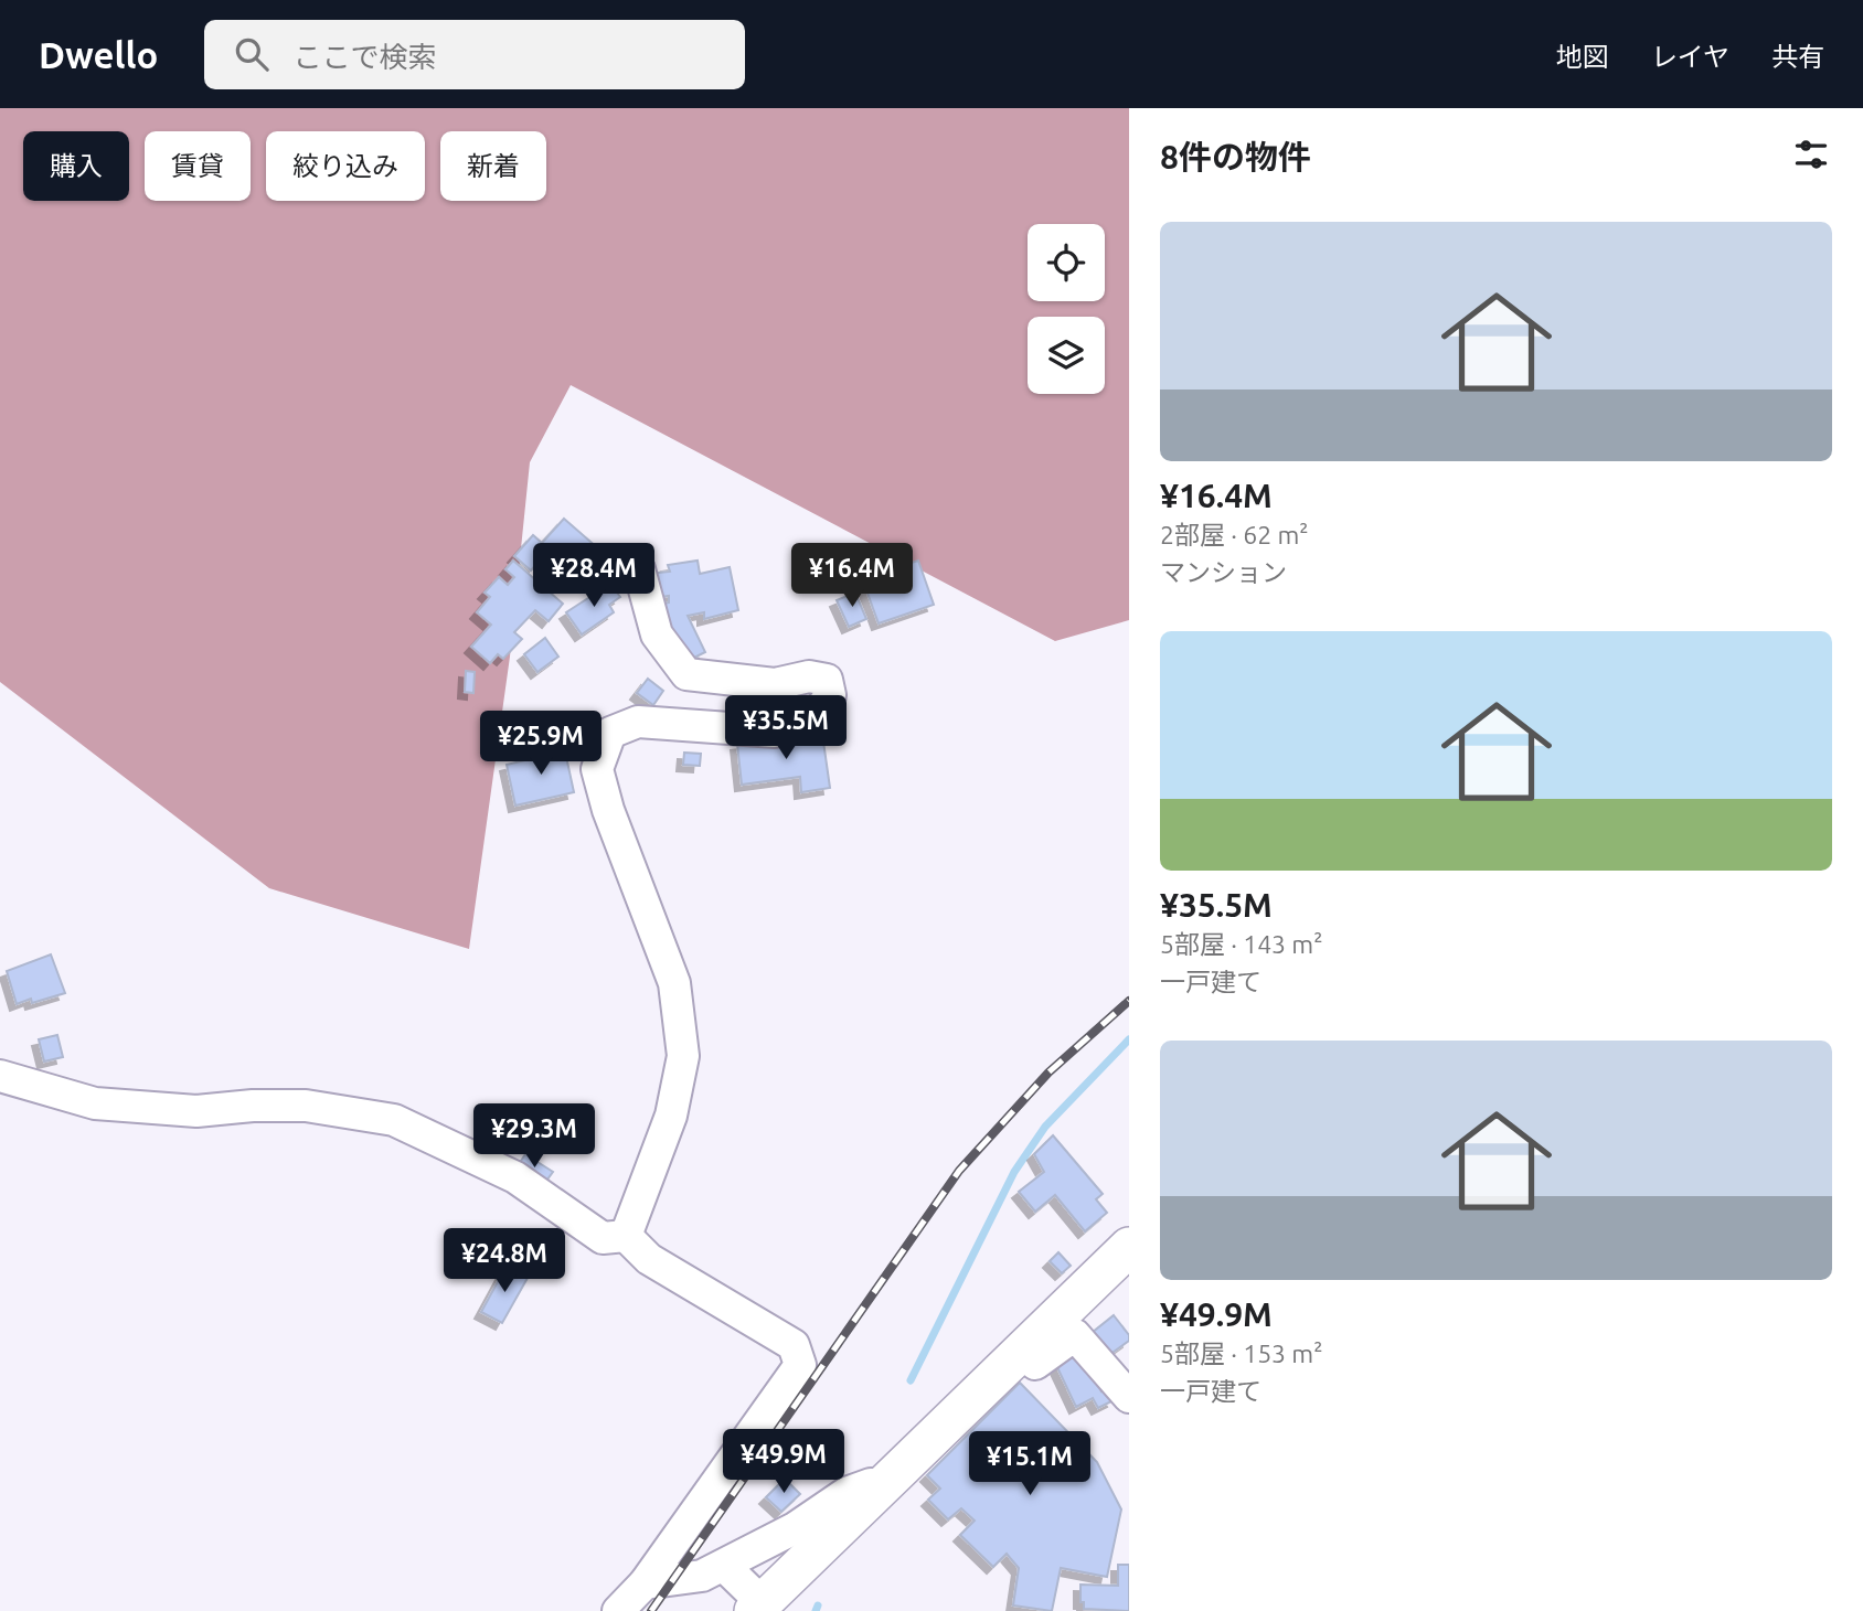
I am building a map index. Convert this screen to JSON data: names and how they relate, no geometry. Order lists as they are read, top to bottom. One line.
{"page":{"header":"Dwello","search":"ここで検索","nav":["地図","レイヤ","共有"],"heading":"8件の物件","chip":["購入","賃貸","絞り込み","新着"],"list":[{"name":"¥16.4M","note":"2部屋 · 62 m² · マンション"},{"name":"¥35.5M","note":"5部屋 · 143 m² · 一戸建て"},{"name":"¥49.9M","note":"5部屋 · 153 m² · 一戸建て"}],"price":["¥28.4M","¥16.4M","¥35.5M","¥25.9M","¥29.3M","¥24.8M","¥49.9M","¥15.1M"]}}
